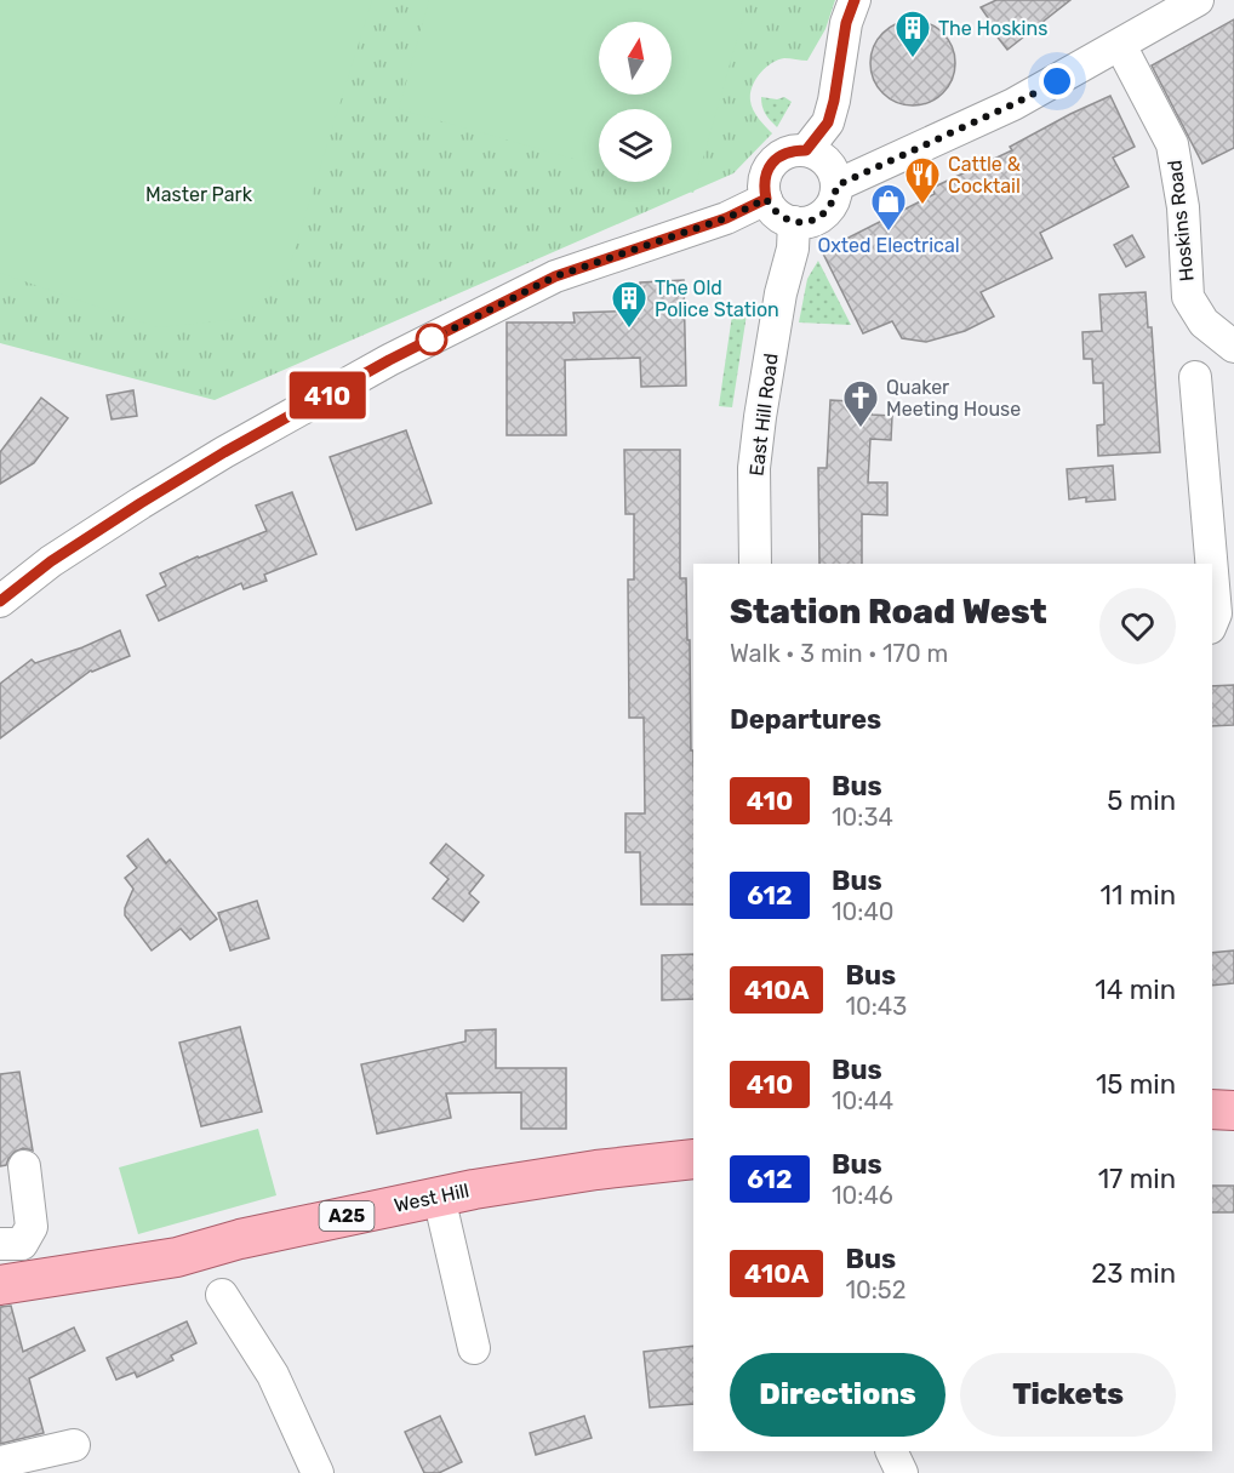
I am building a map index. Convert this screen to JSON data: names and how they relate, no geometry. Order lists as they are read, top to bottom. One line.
{"streets":{"main road":["West Hill","A25"],"street":["Hoskins Road","East Hill Road"]},"parks":["Master Park"],"places":{"building":["The Hoskins","The Old Police Station"],"restaurant":["Cattle & Cocktail"],"shop":["Oxted Electrical"],"church":["Quaker Meeting House"]},"lines":["bus line 410"],"north":"top","page":{"on_map":"410","heading":[["Station Road West","Walk · 3 min · 170 m"],"Departures"],"list":[{"mark":"410","name":"Bus","note":"10:34","value":"5 min"},{"mark":"612","name":"Bus","note":"10:40","value":"11 min"},{"mark":"410A","name":"Bus","note":"10:43","value":"14 min"},{"mark":"410","name":"Bus","note":"10:44","value":"15 min"},{"mark":"612","name":"Bus","note":"10:46","value":"17 min"},{"mark":"410A","name":"Bus","note":"10:52","value":"23 min"}],"buttons":["Directions","Tickets"]}}
